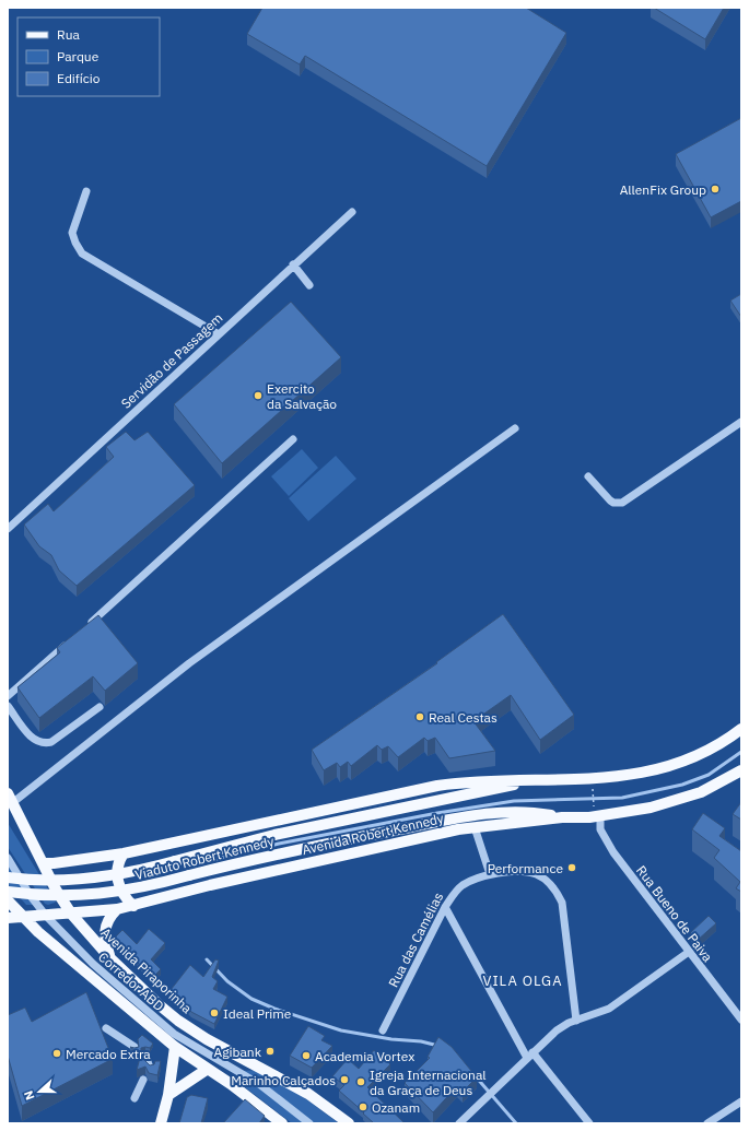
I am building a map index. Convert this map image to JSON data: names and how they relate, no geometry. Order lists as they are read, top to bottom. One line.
{"streets":{"main road":["Avenida Robert Kennedy","Viaduto Robert Kennedy","Avenida Piraporinha"],"street":["Servidão de Passagem","Rua Bueno de Paiva","Rua das Camélias","Corredor ABD"]},"crossings":[["Avenida Robert Kennedy","Viaduto Robert Kennedy"],["Avenida Robert Kennedy","Rua Bueno de Paiva"],["Avenida Robert Kennedy","Avenida Piraporinha"],["Avenida Robert Kennedy","Corredor ABD"]],"districts":["VILA OLGA"],"places":["AllenFix Group","Exercito da Salvação","Real Cestas","Performance","Ideal Prime","Agibank","Mercado Extra","Academia Vortex","Marinho Calçados","Igreja Internacional da Graça de Deus","Ozanam"],"legend":["Rua","Parque","Edifício"],"north":"left"}
